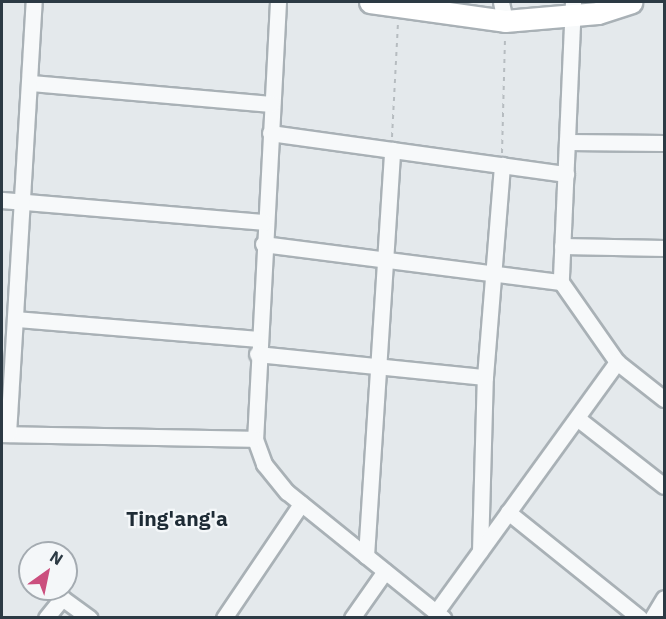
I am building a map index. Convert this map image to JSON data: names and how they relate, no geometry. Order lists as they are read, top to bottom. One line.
{"districts":["Ting'ang'a"],"north":"top right"}
